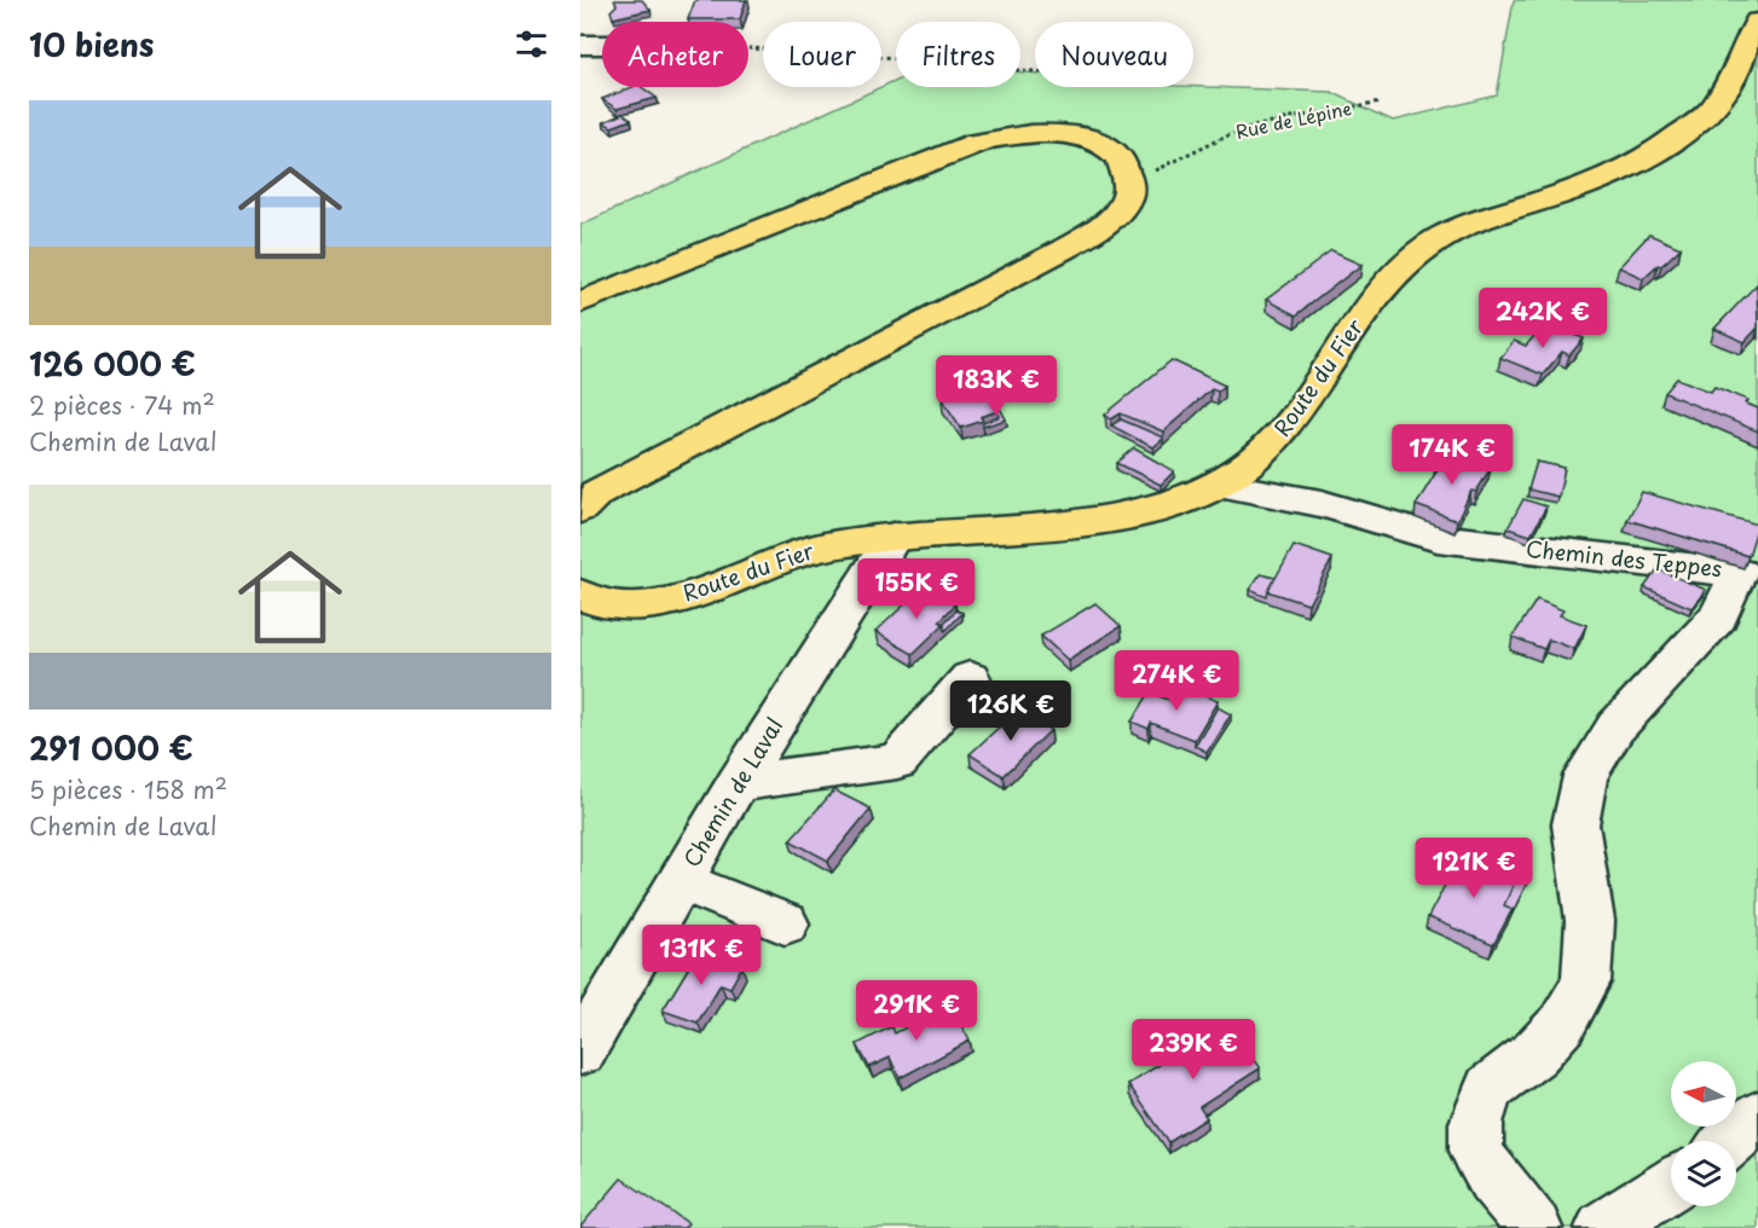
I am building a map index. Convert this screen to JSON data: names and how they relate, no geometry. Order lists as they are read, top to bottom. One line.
{"streets":{"main road":["Route du Fier"],"street":["Chemin des Teppes","Chemin de Laval"],"path":["Rue de Lépine"]},"crossings":[["Route du Fier","Chemin des Teppes"],["Route du Fier","Chemin de Laval"]],"north":"left","page":{"heading":"10 biens","chip":["Acheter","Louer","Filtres","Nouveau"],"list":[{"name":"126 000 €","note":"2 pièces · 74 m² · Chemin de Laval"},{"name":"291 000 €","note":"5 pièces · 158 m² · Chemin de Laval"}],"price":["242K €","183K €","174K €","155K €","274K €","126K €","121K €","131K €","291K €","239K €"]}}
